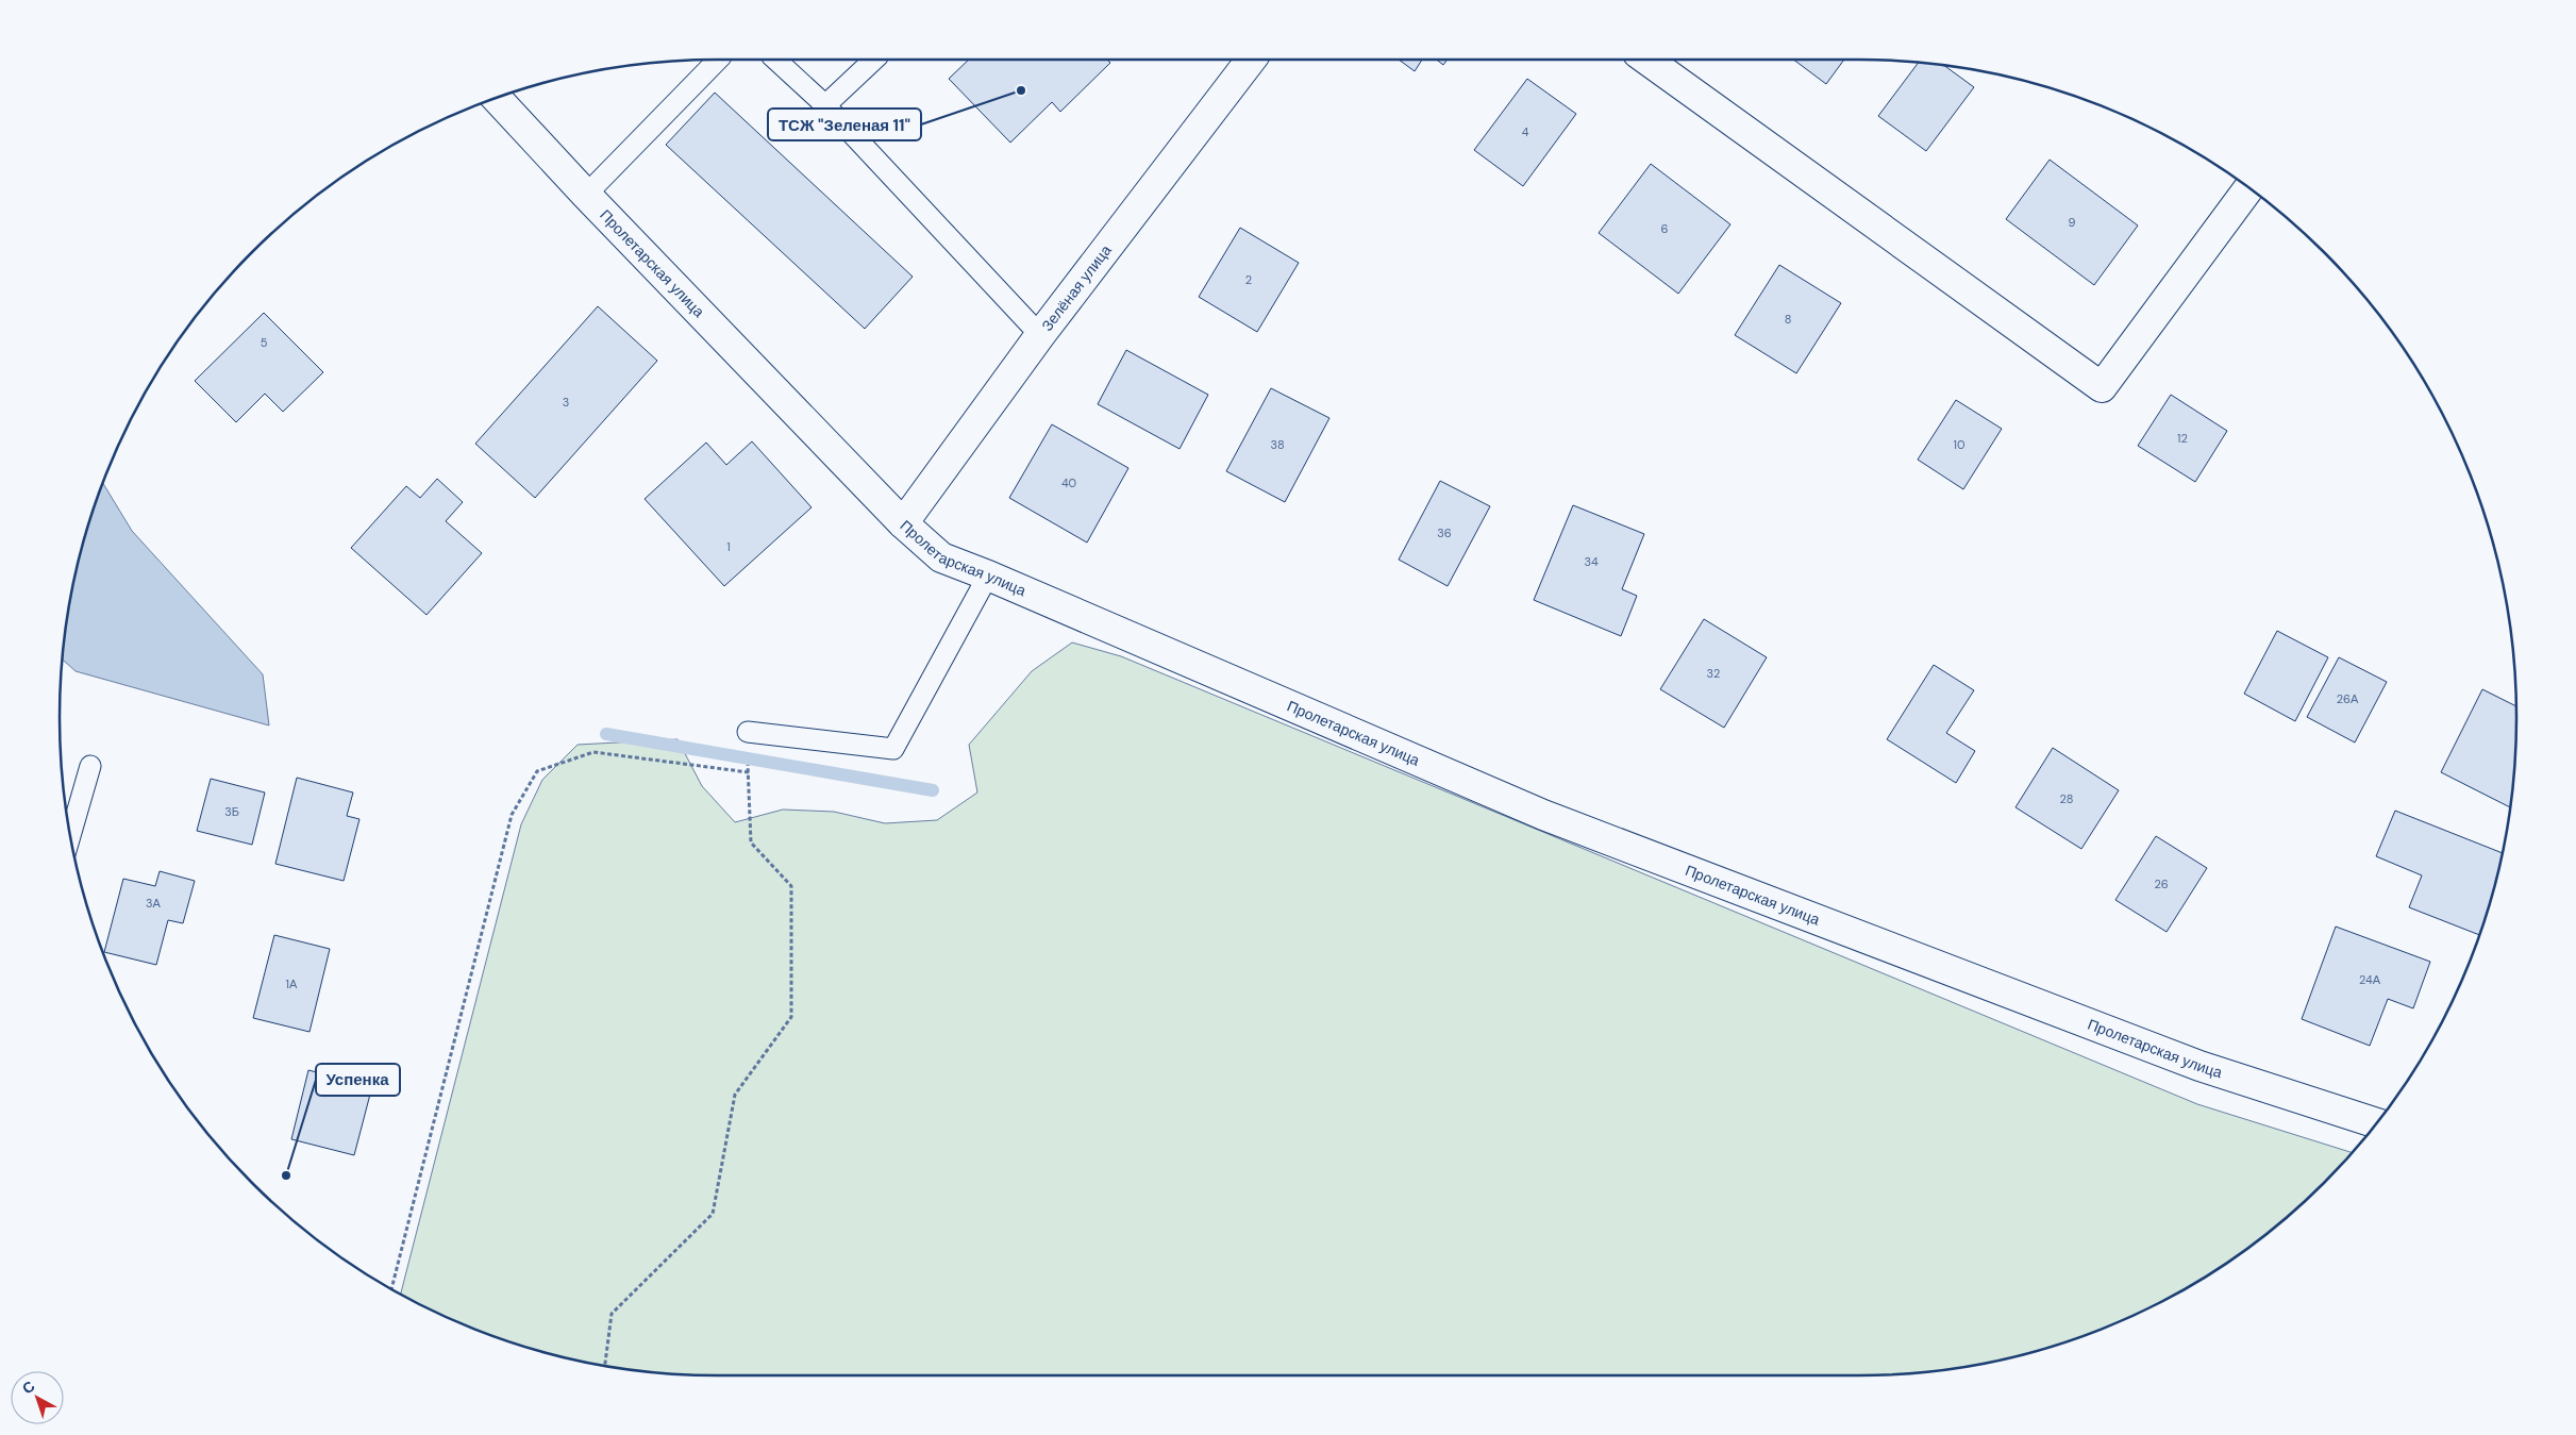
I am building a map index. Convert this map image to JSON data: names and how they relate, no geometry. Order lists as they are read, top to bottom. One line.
{"streets":{"street":["Пролетарская улица","Зелёная улица"]},"crossings":[["Пролетарская улица","Зелёная улица"]],"places":["ТСЖ \"Зеленая 11\"","Успенка"],"house_numbers":["4","9","6","2","8","5","3","12","38","10","40","36","1","34","32","26А","28","3Б","26","3А","24А","1А"],"north":"top left"}
